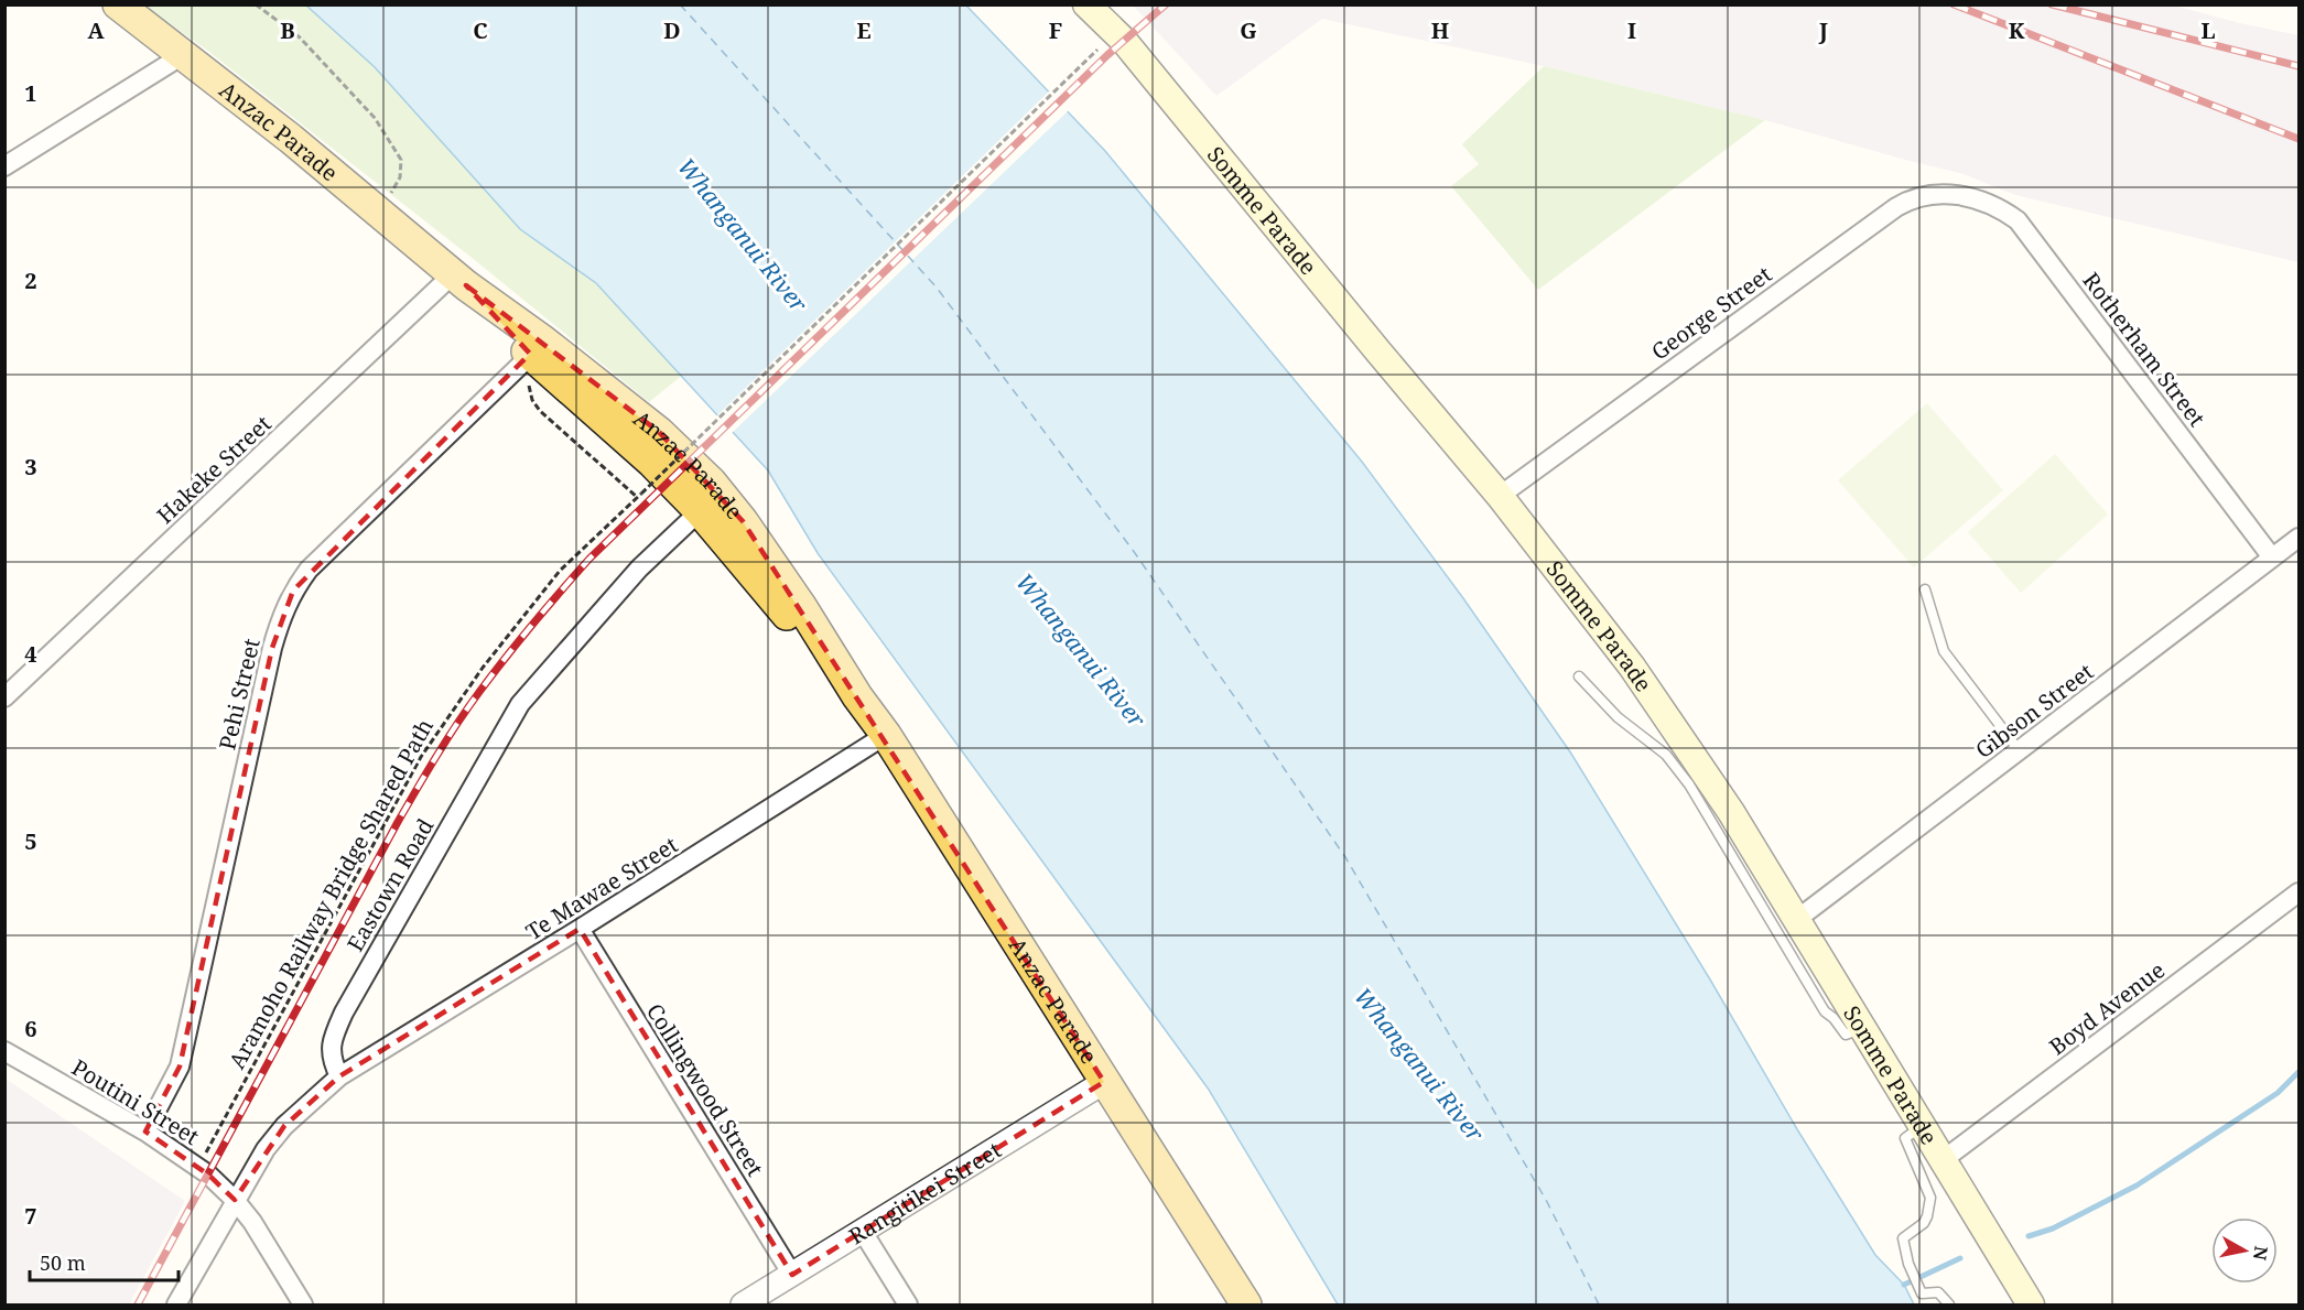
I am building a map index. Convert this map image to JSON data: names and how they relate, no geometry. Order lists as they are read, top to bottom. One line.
{"streets":{"main road":["Anzac Parade","Somme Parade"],"street":["George Street","Rotherham Street","Hakeke Street","Pehi Street","Gibson Street","Eastown Road","Te Mawae Street","Boyd Avenue","Collingwood Street","Poutini Street","Rangitikei Street"],"path":["Aramoho Railway Bridge Shared Path"]},"crossings":[["Anzac Parade","Hakeke Street"],["Anzac Parade","Pehi Street"],["Anzac Parade","Eastown Road"],["Anzac Parade","Te Mawae Street"],["Anzac Parade","Rangitikei Street"],["Somme Parade","George Street"],["Somme Parade","Gibson Street"],["Somme Parade","Boyd Avenue"],["George Street","Rotherham Street"],["Rotherham Street","Gibson Street"],["Pehi Street","Poutini Street"],["Eastown Road","Te Mawae Street"],["Te Mawae Street","Collingwood Street"],["Aramoho Railway Bridge Shared Path","Poutini Street"],["Collingwood Street","Rangitikei Street"]],"water":["Whanganui River"],"scale_bar":"50 m","north":"right","grid":{"columns":["A","B","C","D","E","F","G","H","I","J","K","L"],"rows":["1","2","3","4","5","6","7"]}}
